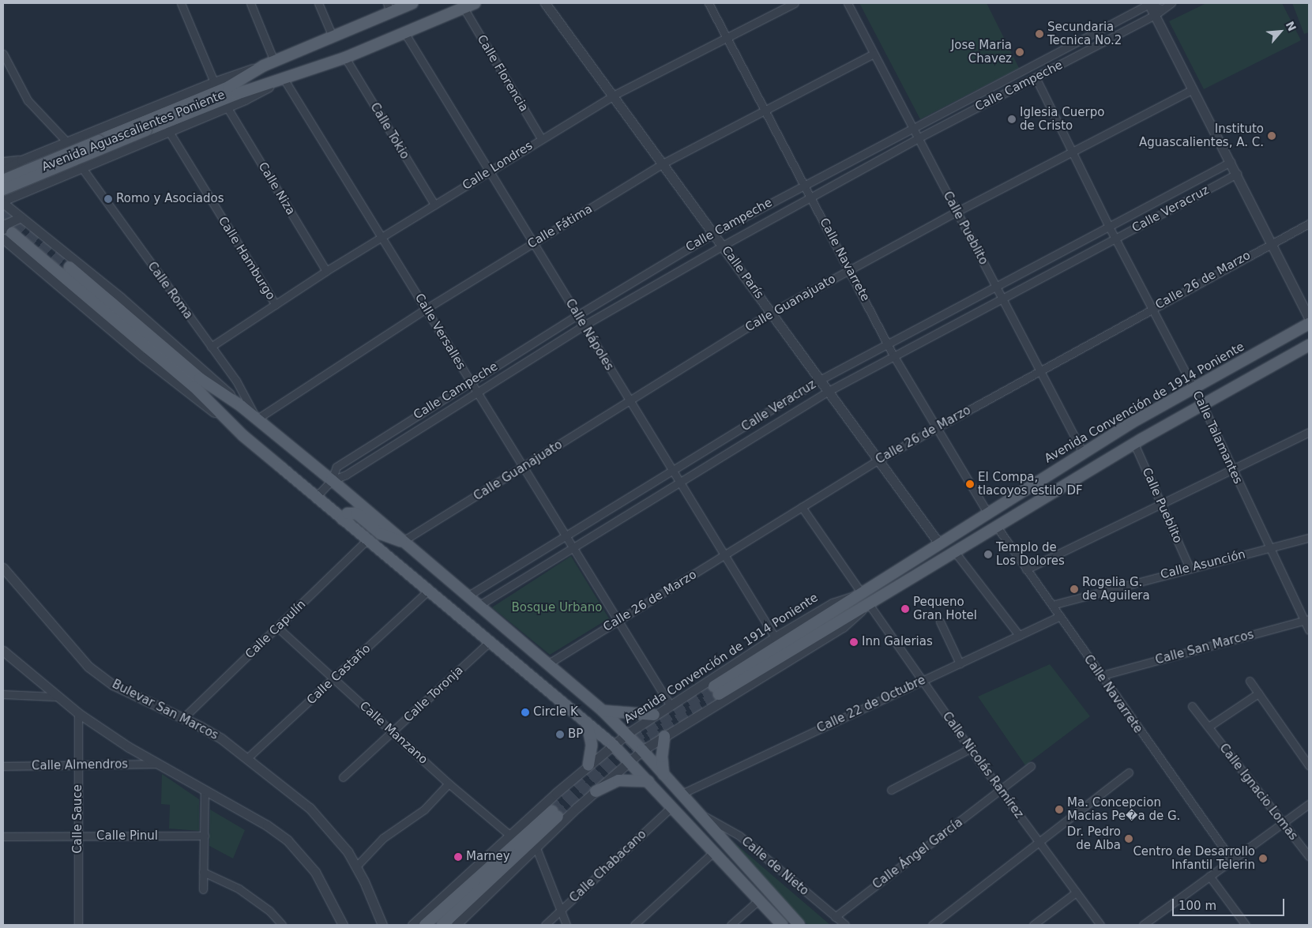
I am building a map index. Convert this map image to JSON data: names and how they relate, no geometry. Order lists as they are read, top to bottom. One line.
{"streets":{"main road":["Avenida Aguascalientes Poniente","Avenida Convención de 1914 Poniente"],"street":["Calle Florencia","Calle Campeche","Calle Tokio","Calle Londres","Calle Niza","Calle Veracruz","Calle Fátima","Calle Pueblito","Calle Hamburgo","Calle Navarrete","Calle París","Calle 26 de Marzo","Calle Roma","Calle Guanajuato","Calle Versalles","Calle Nápoles","Calle Talamantes","Calle Asunción","Calle Capulín","Calle San Marcos","Calle Castaño","Calle Toronja","Calle 22 de Octubre","Bulevar San Marcos","Calle Manzano","Calle Almendros","Calle Nicolás Ramírez","Calle Ignacio Lomas","Calle Sauce","Calle Pinul","Calle Ángel García","Calle Chabacano","Calle de Nieto"]},"crossings":[["Calle Florencia","Avenida Aguascalientes Poniente"],["Calle Florencia","Calle Londres"],["Calle Campeche","Calle Pueblito"],["Calle Campeche","Calle Navarrete"],["Calle Campeche","Calle París"],["Calle Campeche","Calle Versalles"],["Calle Campeche","Calle Nápoles"],["Calle Campeche","Calle Talamantes"],["Avenida Aguascalientes Poniente","Calle Tokio"],["Avenida Aguascalientes Poniente","Calle Niza"],["Avenida Aguascalientes Poniente","Calle Hamburgo"],["Avenida Aguascalientes Poniente","Calle Roma"],["Avenida Aguascalientes Poniente","Calle Versalles"],["Avenida Aguascalientes Poniente","Calle Nápoles"],["Calle Tokio","Calle Londres"],["Calle Londres","Calle Niza"],["Calle Londres","Calle Hamburgo"],["Calle Londres","Calle Navarrete"],["Calle Londres","Calle París"],["Calle Londres","Calle Roma"],["Calle Londres","Calle Versalles"],["Calle Londres","Calle Nápoles"],["Calle Veracruz","Calle Pueblito"],["Calle Veracruz","Calle Navarrete"],["Calle Veracruz","Calle París"],["Calle Veracruz","Calle Versalles"],["Calle Veracruz","Calle Nápoles"],["Calle Veracruz","Calle Talamantes"],["Calle Fátima","Calle Pueblito"],["Calle Fátima","Calle Navarrete"],["Calle Fátima","Calle París"],["Calle Fátima","Calle Roma"],["Calle Fátima","Calle Versalles"],["Calle Fátima","Calle Nápoles"],["Calle Pueblito","Calle 26 de Marzo"],["Calle Pueblito","Calle Guanajuato"],["Calle Pueblito","Avenida Convención de 1914 Poniente"],["Calle Pueblito","Calle Asunción"],["Calle Navarrete","Calle 26 de Marzo"],["Calle Navarrete","Calle Guanajuato"],["Calle Navarrete","Avenida Convención de 1914 Poniente"],["Calle Navarrete","Calle Asunción"],["Calle Navarrete","Calle San Marcos"],["Calle Navarrete","Calle 22 de Octubre"],["Calle París","Calle 26 de Marzo"],["Calle París","Calle Guanajuato"],["Calle París","Avenida Convención de 1914 Poniente"],["Calle 26 de Marzo","Calle Versalles"],["Calle 26 de Marzo","Calle Nápoles"],["Calle 26 de Marzo","Calle Talamantes"],["Calle Guanajuato","Calle Versalles"],["Calle Guanajuato","Calle Nápoles"],["Calle Guanajuato","Calle Talamantes"],["Calle Versalles","Avenida Convención de 1914 Poniente"],["Calle Nápoles","Avenida Convención de 1914 Poniente"],["Avenida Convención de 1914 Poniente","Calle Talamantes"],["Avenida Convención de 1914 Poniente","Calle Manzano"],["Avenida Convención de 1914 Poniente","Calle Nicolás Ramírez"],["Calle Talamantes","Calle Asunción"],["Calle Talamantes","Calle San Marcos"],["Calle Capulín","Bulevar San Marcos"],["Calle Capulín","Calle Manzano"],["Calle Castaño","Bulevar San Marcos"],["Calle Castaño","Calle Manzano"],["Calle Toronja","Calle Manzano"],["Calle 22 de Octubre","Calle Nicolás Ramírez"],["Calle Almendros","Calle Sauce"],["Calle Nicolás Ramírez","Calle Ángel García"],["Calle Sauce","Calle Pinul"],["Calle Ángel García","Calle de Nieto"]],"parks":["Bosque Urbano"],"places":["Secundaria Tecnica No.2","Jose Maria Chavez","Iglesia Cuerpo de Cristo","Instituto Aguascalientes, A. C.","Romo y Asociados","El Compa, tlacoyos estilo DF","Templo de Los Dolores","Rogelia G. de Aguilera","Pequeno Gran Hotel","Inn Galerias","Circle K","BP","Ma. Concepcion Macias Pe�a de G.","Dr. Pedro de Alba","Marney","Centro de Desarrollo Infantil Telerin"],"scale_bar":"100 m","north":"top right"}
